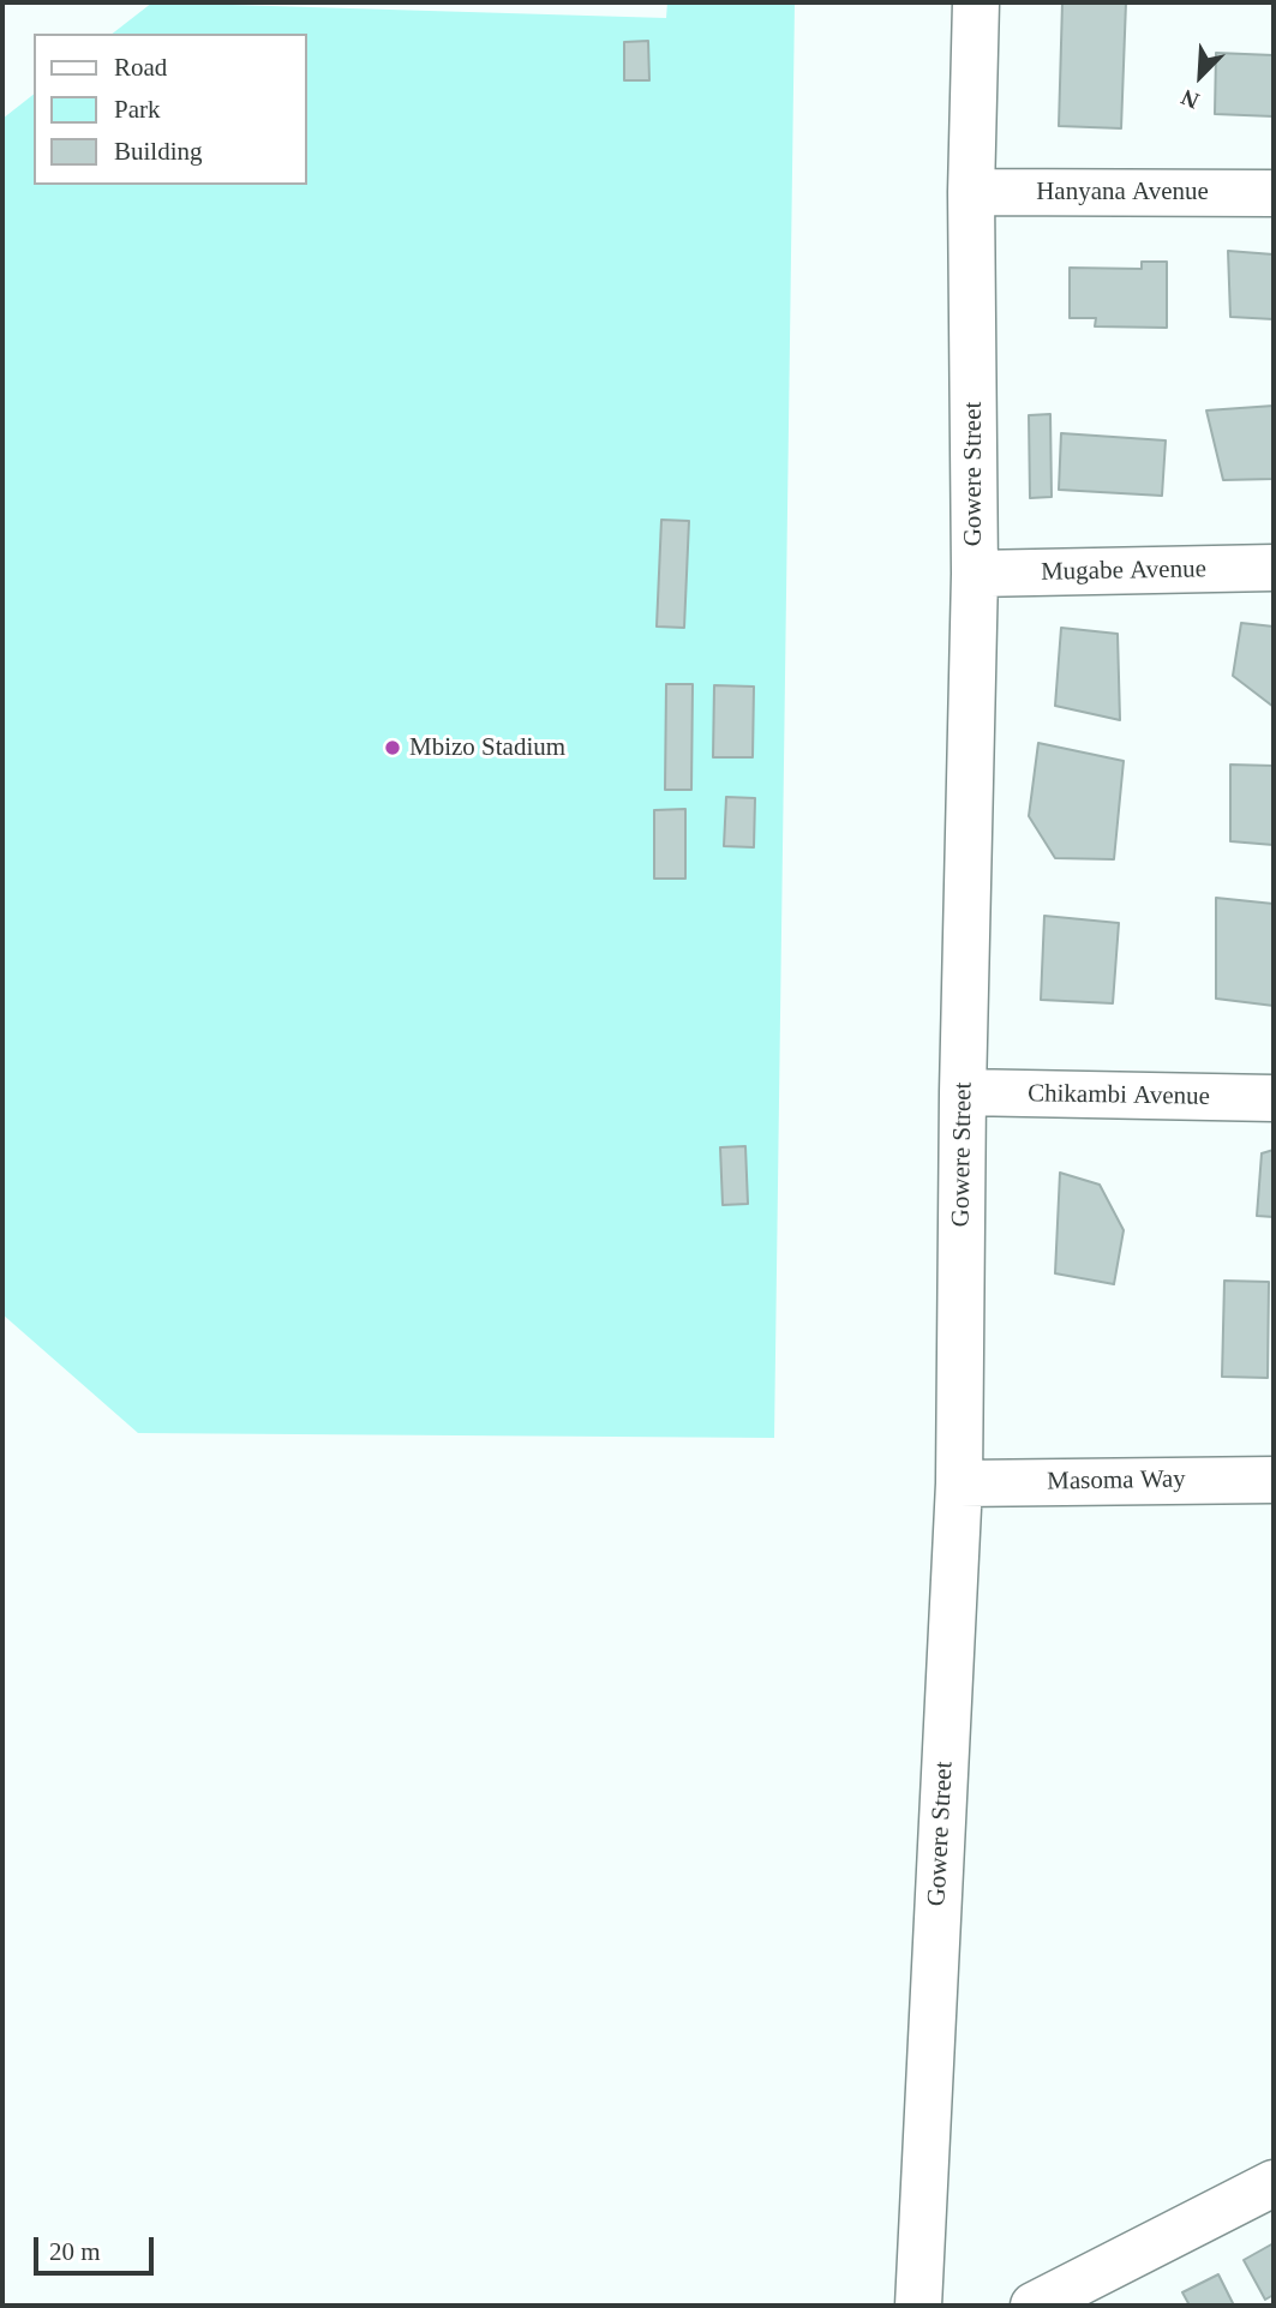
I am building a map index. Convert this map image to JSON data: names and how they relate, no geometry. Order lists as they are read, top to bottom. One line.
{"streets":{"street":["Hanyana Avenue","Gowere Street","Mugabe Avenue","Chikambi Avenue","Masoma Way"]},"crossings":[["Hanyana Avenue","Gowere Street"],["Gowere Street","Mugabe Avenue"],["Gowere Street","Chikambi Avenue"],["Gowere Street","Masoma Way"]],"places":["Mbizo Stadium"],"legend":["Road","Park","Building"],"scale_bar":"20 m","north":"bottom left"}
